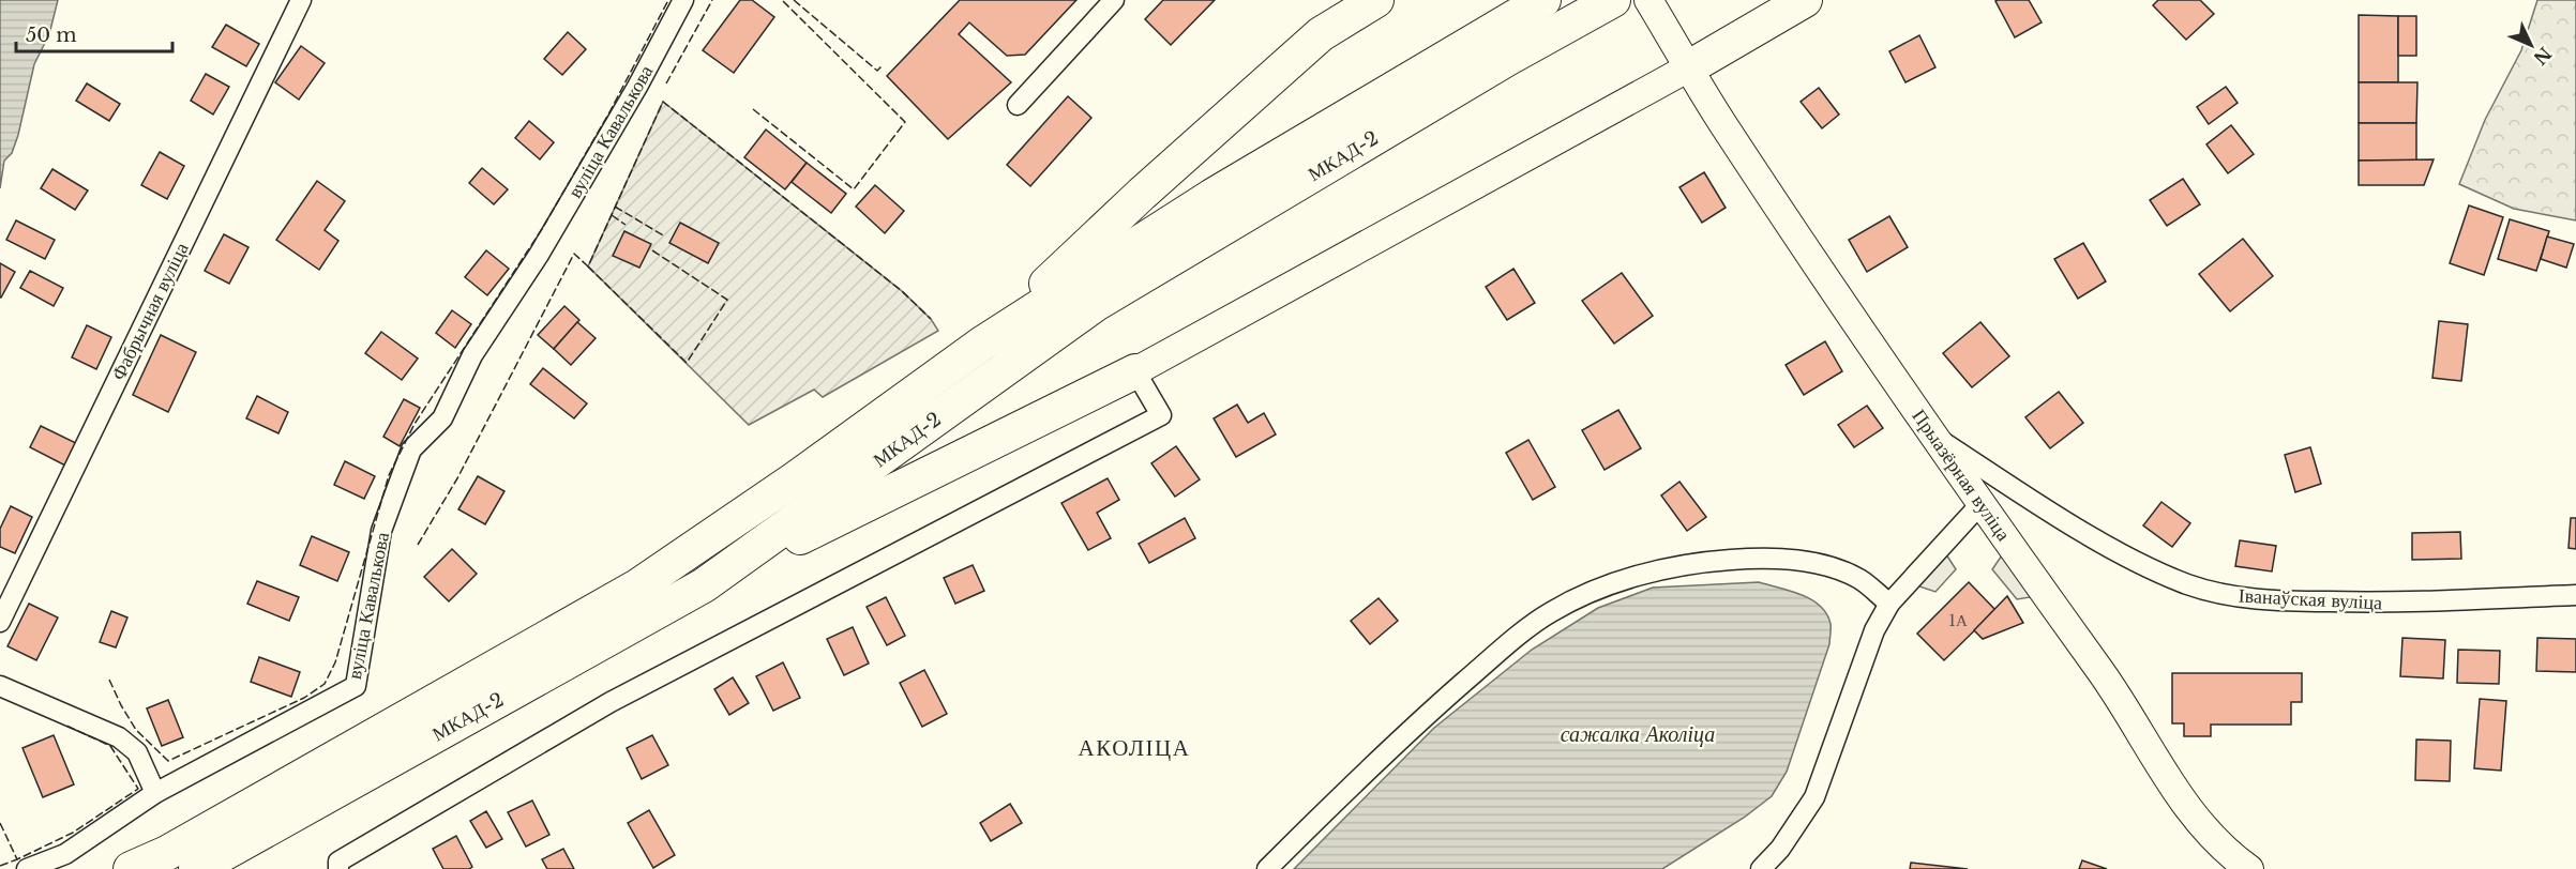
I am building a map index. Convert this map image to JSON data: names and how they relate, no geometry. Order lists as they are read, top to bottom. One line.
{"streets":{"highway":["МКАД-2"],"street":["вуліца Кавалькова","Фабрычная вуліца","Прыазёрная вуліца","Іванаўская вуліца"]},"crossings":[["Прыазёрная вуліца","Іванаўская вуліца"]],"districts":["АКОЛІЦА"],"water":["сажалка Аколіца"],"house_numbers":["1А"],"scale_bar":"50 m","north":"bottom right"}
